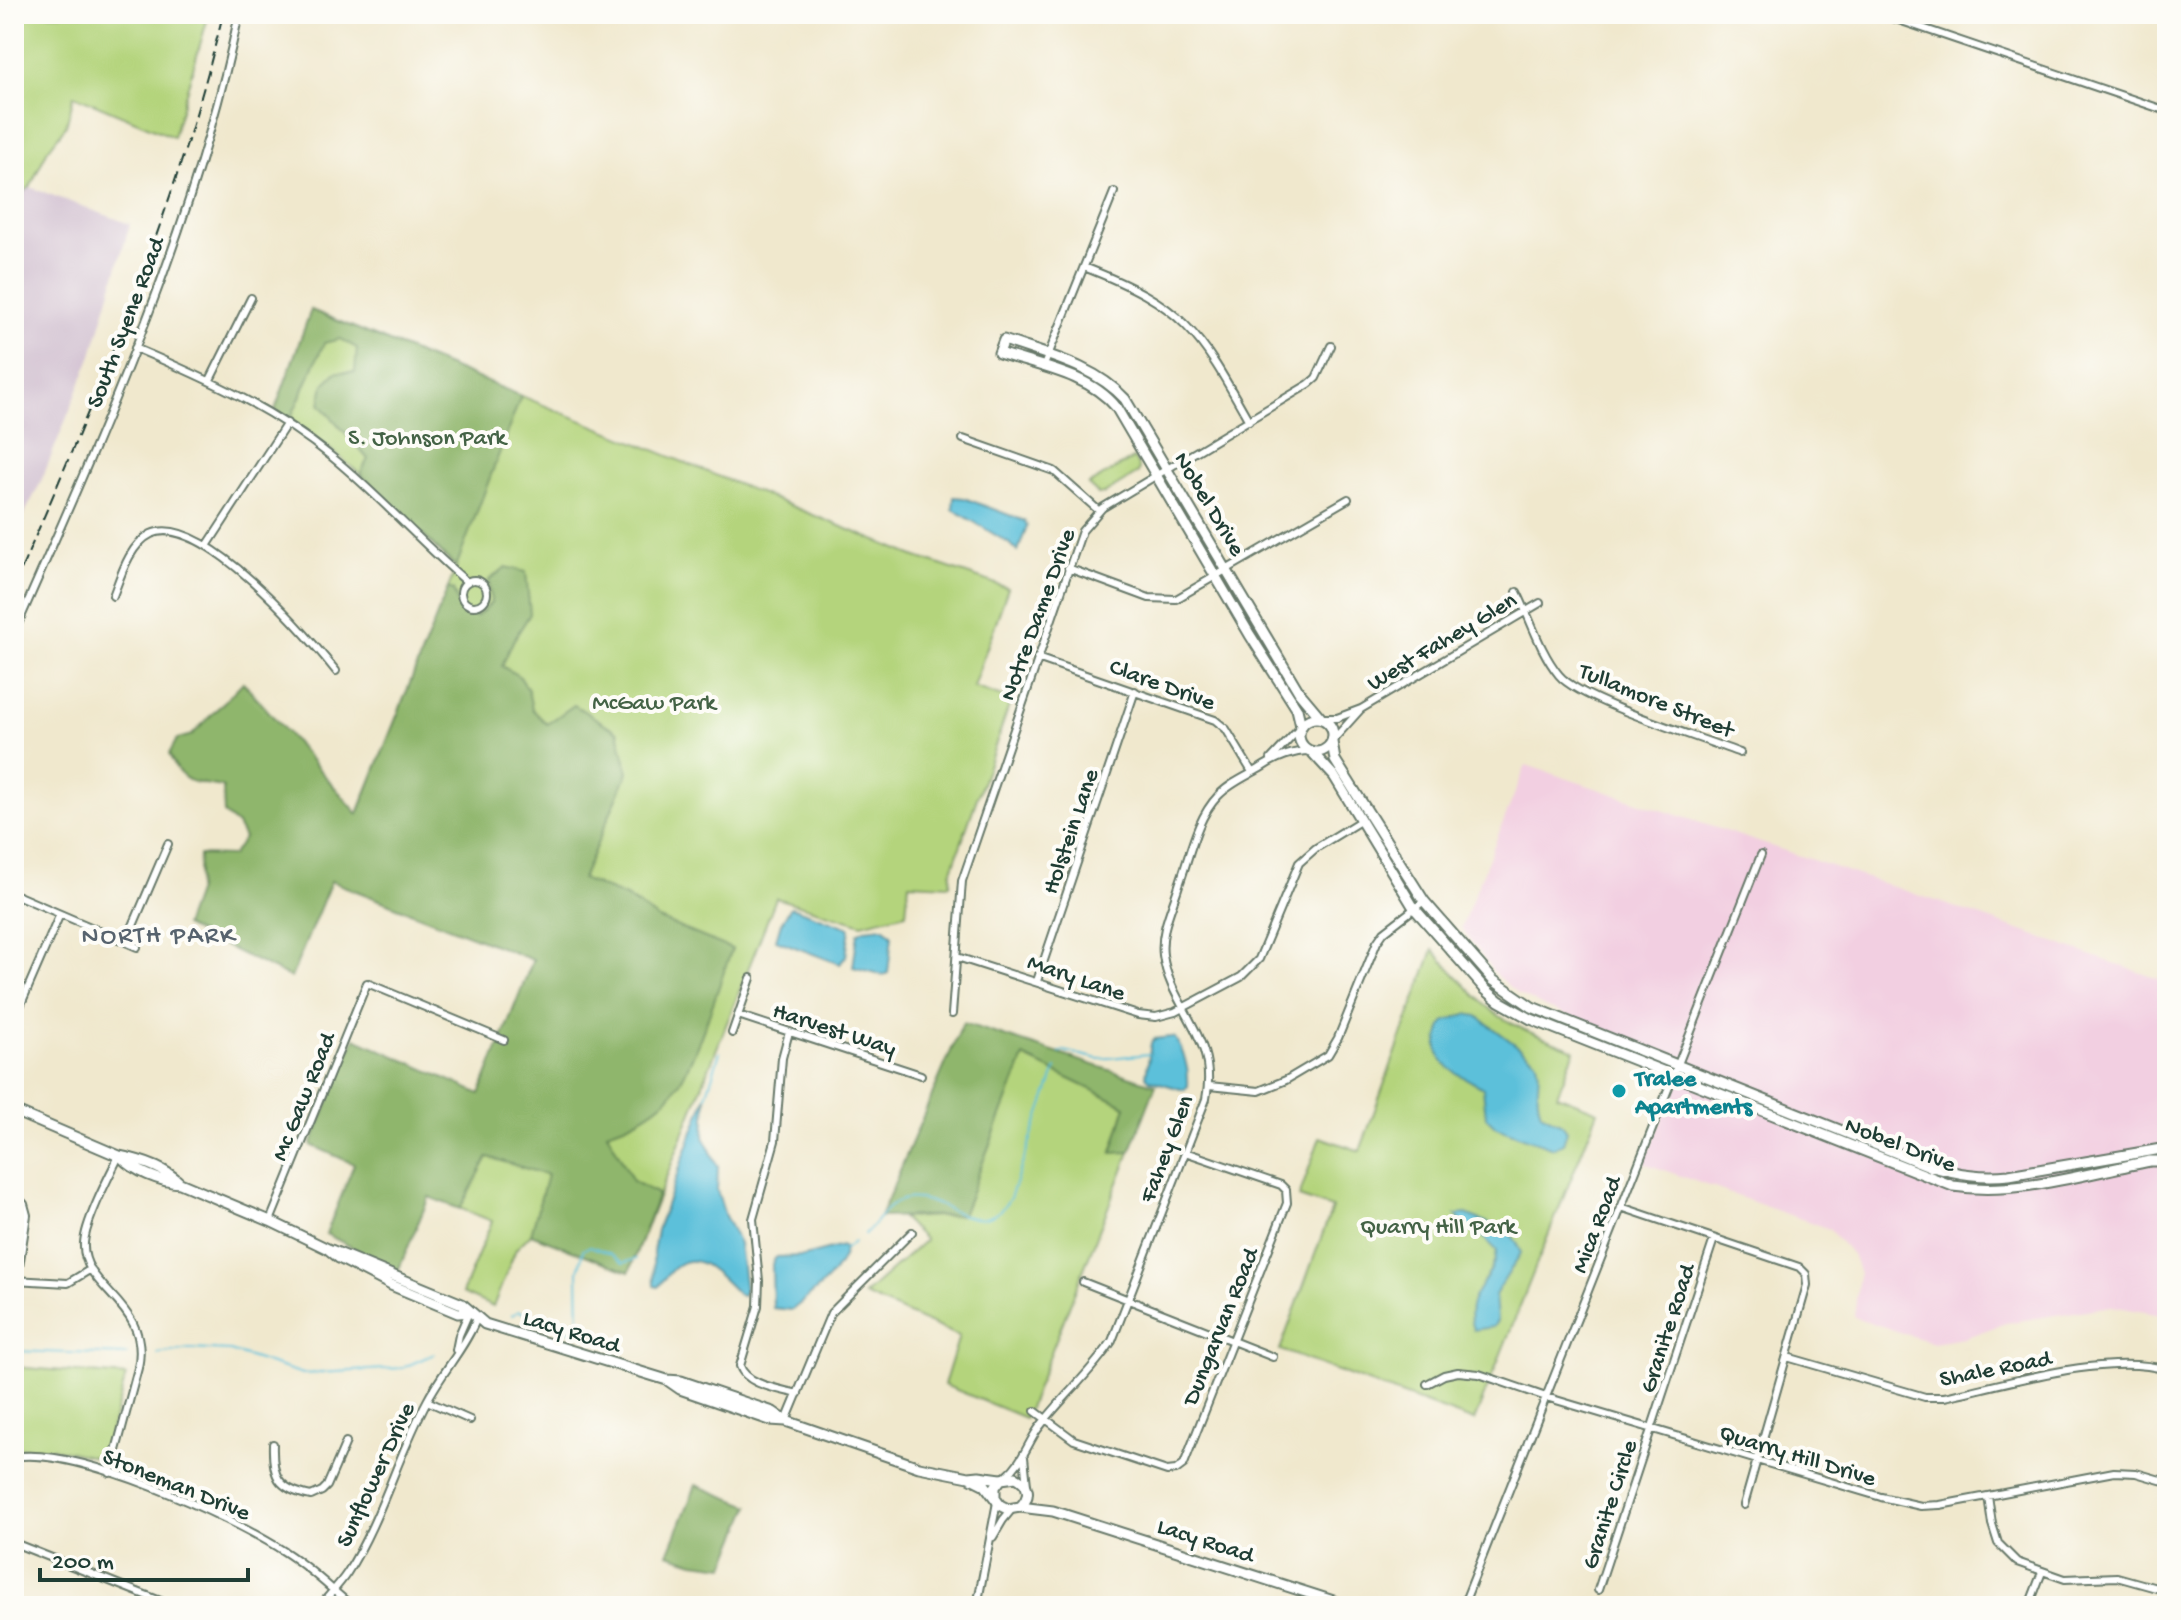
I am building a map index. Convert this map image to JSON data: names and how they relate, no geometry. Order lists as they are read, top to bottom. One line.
{"streets":{"street":["South Syene Road","Nobel Drive","Notre Dame Drive","West Fahey Glen","Clare Drive","Tullamore Street","Holstein Lane","Mary Lane","Harvest Way","Mc Gaw Road","Fahey Glen","Mica Road","Dungarvan Road","Granite Road","Lacy Road","Shale Road","Quarry Hill Drive","Sunflower Drive","Stoneman Drive","Granite Circle"]},"crossings":[["Nobel Drive","Notre Dame Drive"],["Nobel Drive","Mary Lane"],["Nobel Drive","Fahey Glen"],["Nobel Drive","Mica Road"],["Notre Dame Drive","Clare Drive"],["Notre Dame Drive","Mary Lane"],["West Fahey Glen","Tullamore Street"],["West Fahey Glen","Fahey Glen"],["Clare Drive","Holstein Lane"],["Clare Drive","Fahey Glen"],["Holstein Lane","Mary Lane"],["Mary Lane","Fahey Glen"],["Mc Gaw Road","Lacy Road"],["Fahey Glen","Dungarvan Road"],["Fahey Glen","Lacy Road"],["Mica Road","Quarry Hill Drive"],["Granite Road","Quarry Hill Drive"],["Granite Road","Granite Circle"],["Lacy Road","Sunflower Drive"],["Quarry Hill Drive","Granite Circle"],["Sunflower Drive","Stoneman Drive"]],"districts":["NORTH PARK"],"parks":["S. Johnson Park","McGaw Park","Quarry Hill Park"],"places":["Tralee Apartments"],"scale_bar":"200 m"}
